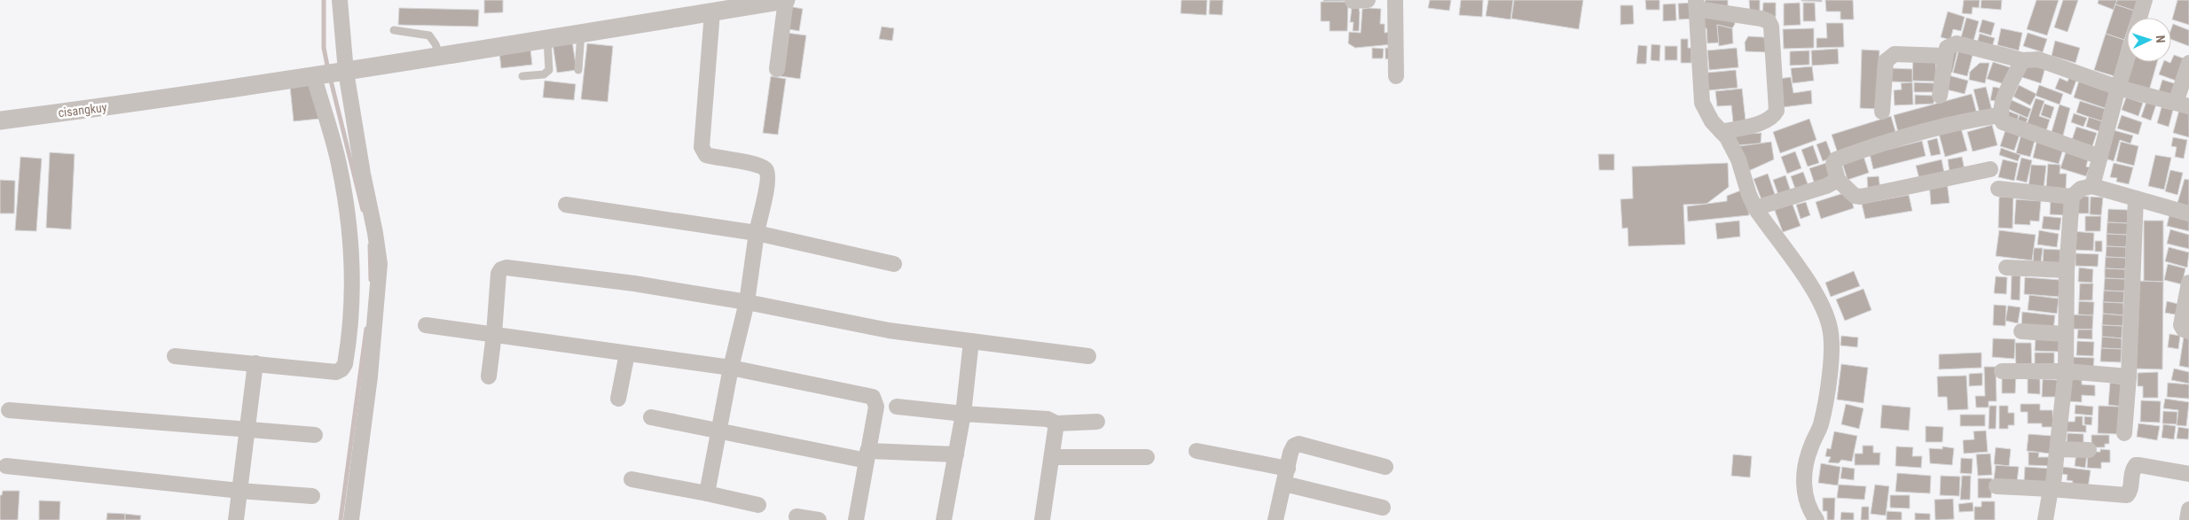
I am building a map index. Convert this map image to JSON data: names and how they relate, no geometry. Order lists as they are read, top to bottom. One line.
{"streets":{"street":["cisangkuy"]},"north":"right"}
